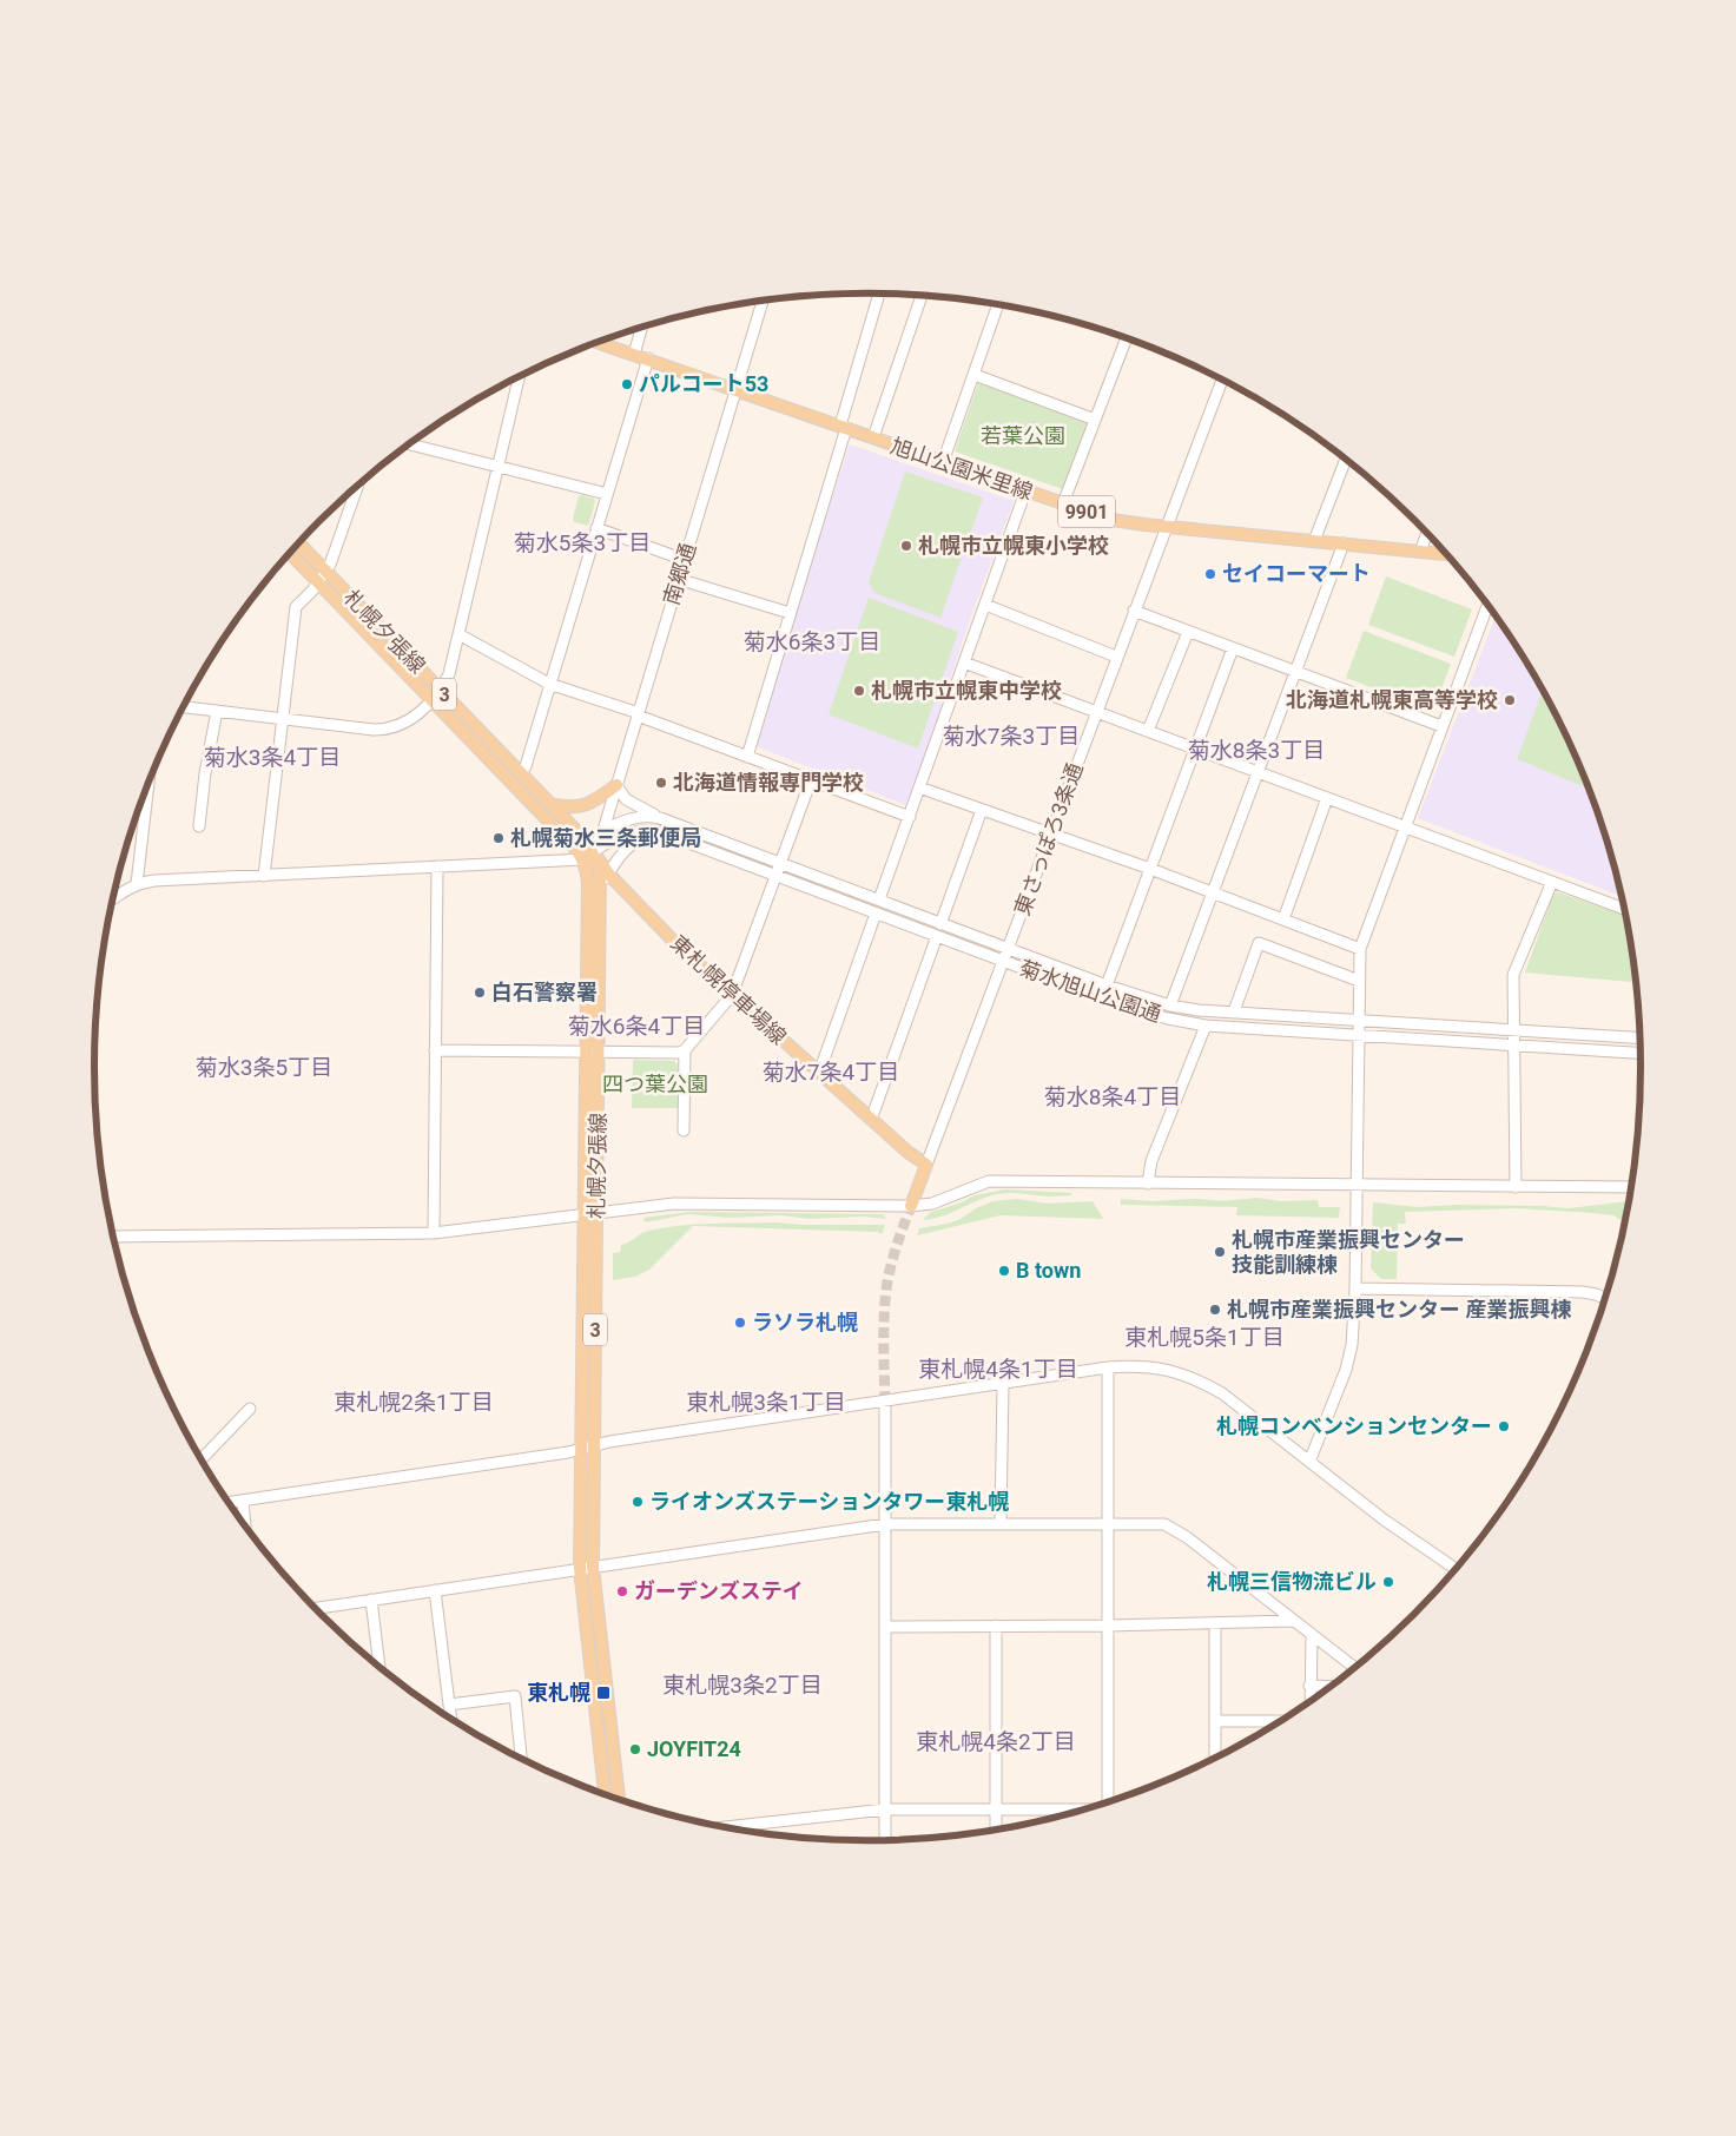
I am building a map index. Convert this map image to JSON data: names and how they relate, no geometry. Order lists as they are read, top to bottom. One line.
{"streets":{"main road":["旭山公園米里線","9901","札幌夕張線","3","東さっぽろ3条通","東札幌停車場線"],"street":["南郷通","菊水旭山公園通"]},"crossings":[["旭山公園米里線","南郷通"],["旭山公園米里線","東さっぽろ3条通"],["南郷通","札幌夕張線"],["南郷通","東札幌停車場線"],["南郷通","菊水旭山公園通"],["札幌夕張線","東札幌停車場線"],["札幌夕張線","菊水旭山公園通"],["東さっぽろ3条通","東札幌停車場線"],["東さっぽろ3条通","菊水旭山公園通"],["東札幌停車場線","菊水旭山公園通"]],"districts":["菊水5条3丁目","菊水6条3丁目","菊水7条3丁目","菊水8条3丁目","菊水3条4丁目","菊水6条4丁目","菊水3条5丁目","菊水7条4丁目","菊水8条4丁目","東札幌5条1丁目","東札幌4条1丁目","東札幌2条1丁目","東札幌3条1丁目","東札幌3条2丁目","東札幌4条2丁目"],"parks":["若葉公園","四つ葉公園"],"places":{"other":["パルコート53","札幌市立幌東小学校","セイコーマート","札幌市立幌東中学校","北海道札幌東高等学校","北海道情報専門学校","札幌菊水三条郵便局","白石警察署","札幌市産業振興センター 技能訓練棟","B town","札幌市産業振興センター 産業振興棟","ラソラ札幌","札幌コンベンションセンター","ライオンズステーションタワー東札幌","札幌三信物流ビル","ガーデンズステイ","JOYFIT24"],"transit":["東札幌"]}}
